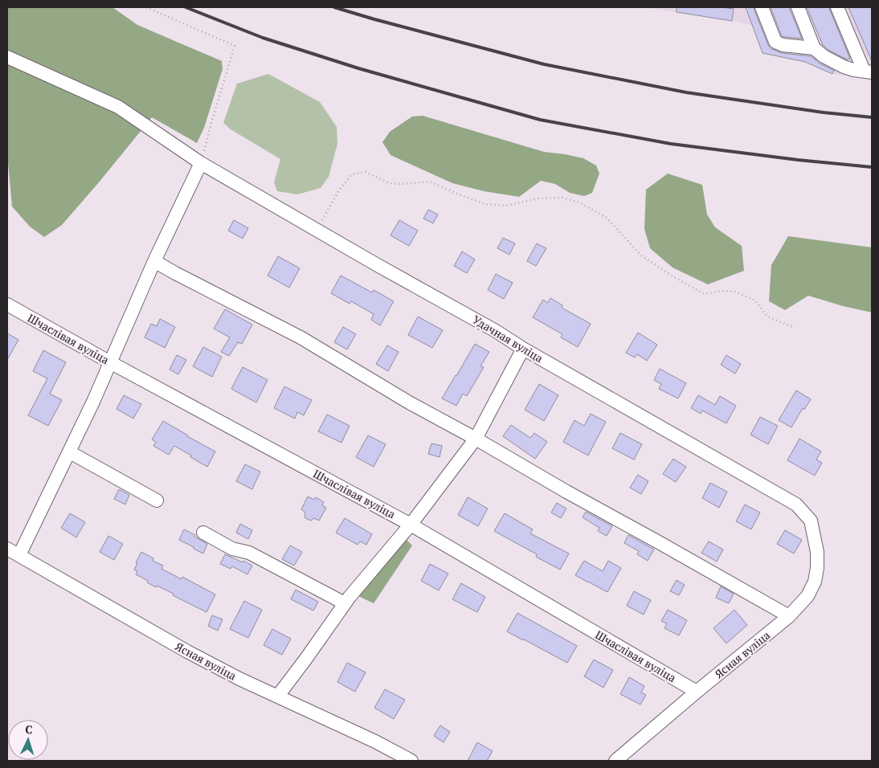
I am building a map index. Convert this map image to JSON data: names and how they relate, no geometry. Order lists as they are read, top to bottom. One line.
{"streets":{"street":["Шчаслівая вуліца","Удачная вуліца","Ясная вуліца"]},"crossings":[["Шчаслівая вуліца","Ясная вуліца"],["Удачная вуліца","Ясная вуліца"]],"north":"top"}
